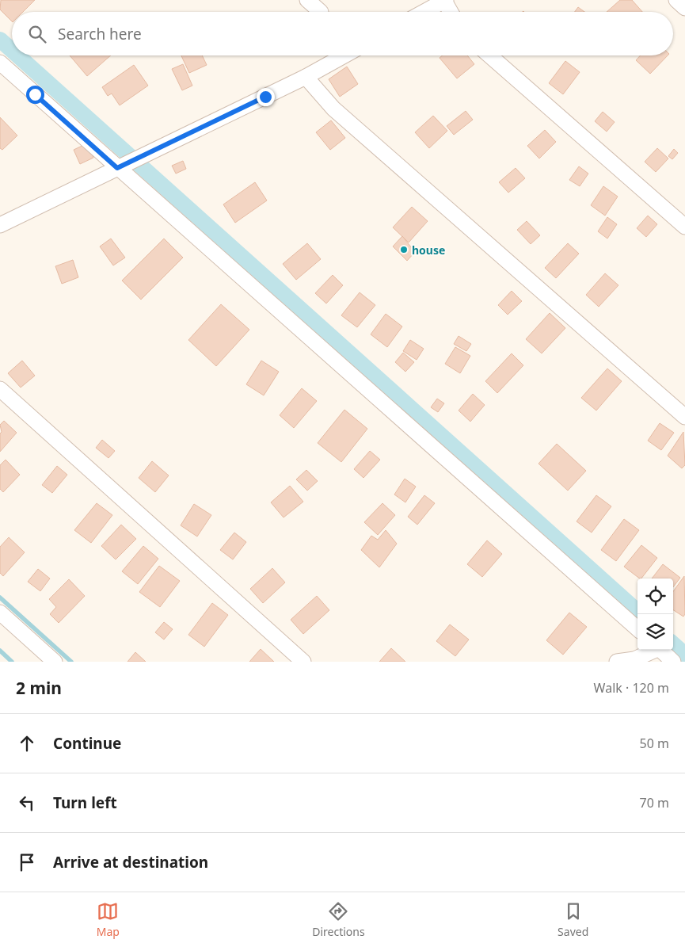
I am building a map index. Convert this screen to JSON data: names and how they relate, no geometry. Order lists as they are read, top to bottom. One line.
{"places":["house"],"page":{"search":"Search here","heading":["2 min","Walk · 120 m"],"list":[["Continue","50 m"],["Turn left","70 m"],"Arrive at destination"],"nav":["Map","Directions","Saved"]}}
